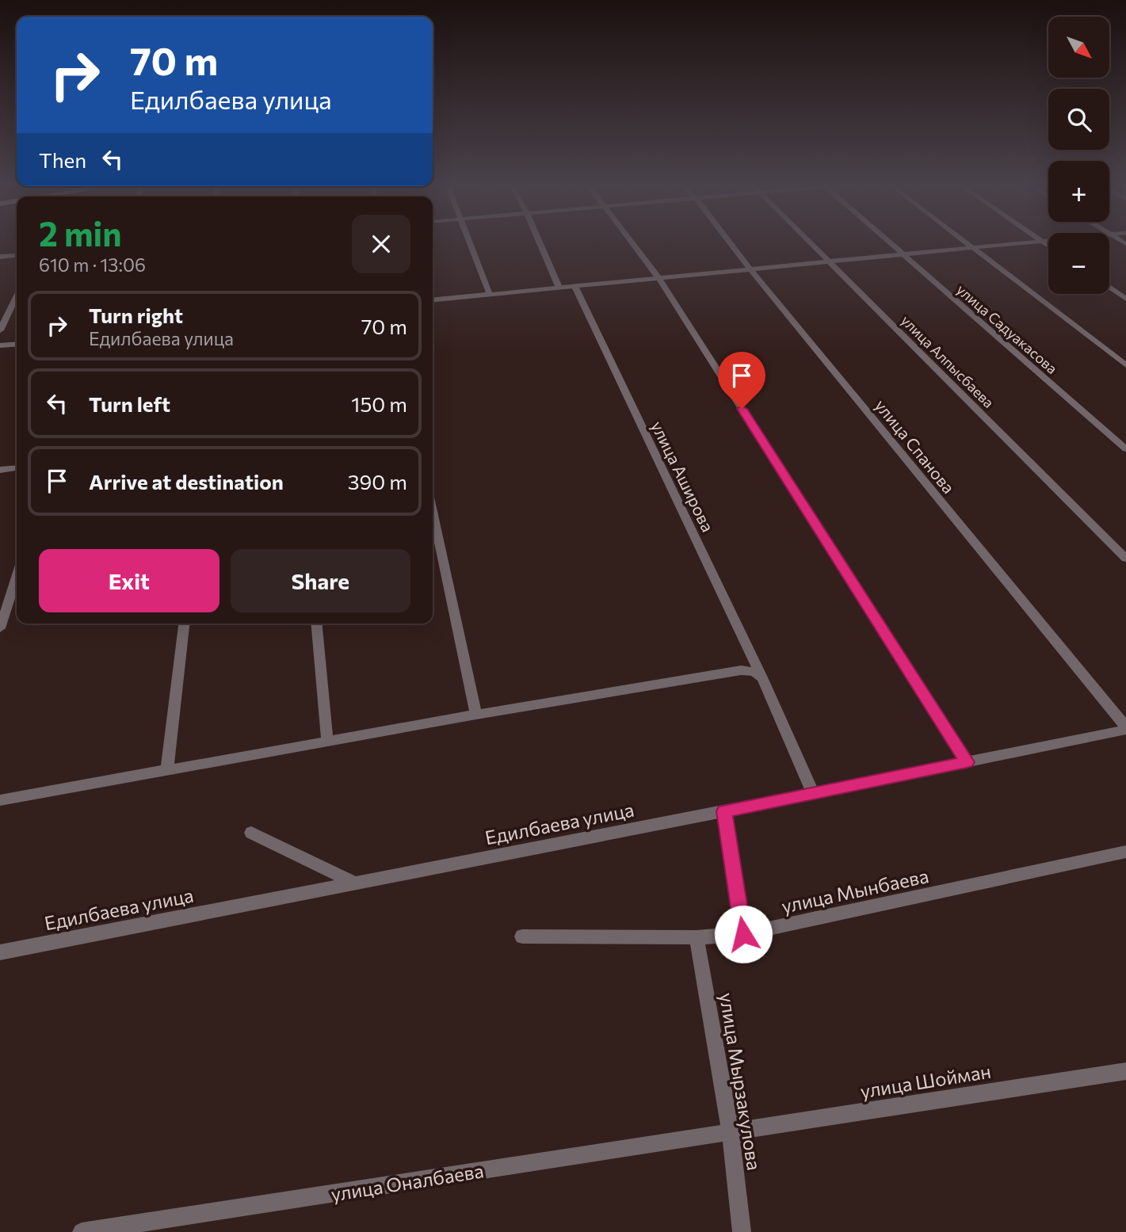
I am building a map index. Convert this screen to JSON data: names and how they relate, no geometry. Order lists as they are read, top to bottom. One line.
{"streets":{"street":["улица Садуакасова","улица Алпысбаева","улица Спанова","улица Аширова","Едилбаева улица","улица Мынбаева","улица Шойман","улица Мырзакулова","улица Оналбаева"]},"crossings":[["улица Спанова","Едилбаева улица"],["улица Аширова","Едилбаева улица"],["улица Мынбаева","улица Мырзакулова"],["улица Шойман","улица Мырзакулова"],["улица Шойман","улица Оналбаева"],["улица Мырзакулова","улица Оналбаева"]],"north":"bottom right","page":{"map_buttons":["+","−"],"turn":["70 m","Едилбаева улица"],"then":"Then","heading":["2 min","610 m · 13:06"],"list":[{"name":"Turn right","note":"Едилбаева улица","value":"70 m"},{"name":"Turn left","value":"150 m"},{"name":"Arrive at destination","value":"390 m"}],"buttons":["Exit","Share"]}}
